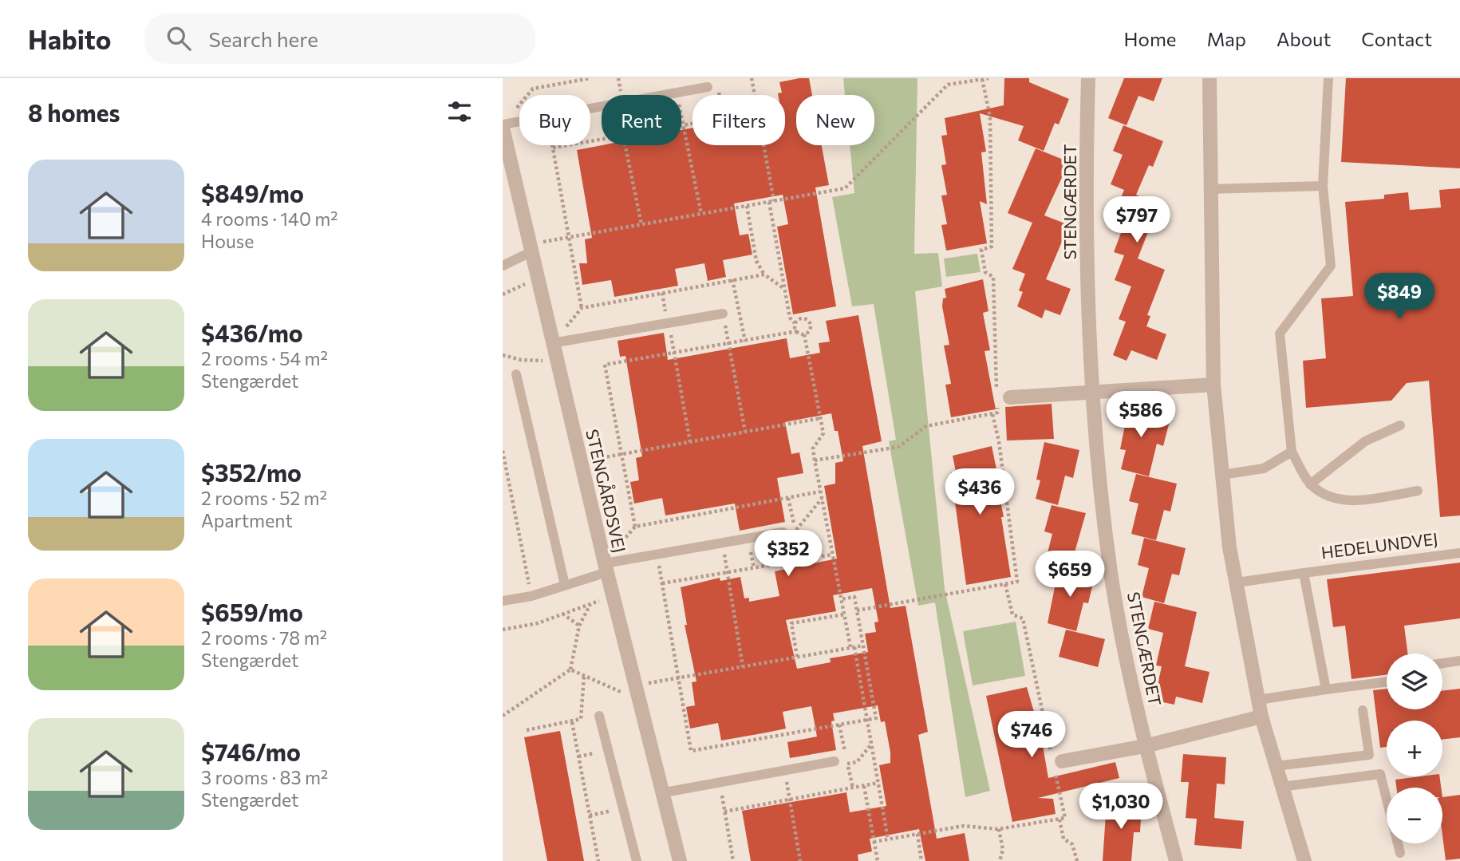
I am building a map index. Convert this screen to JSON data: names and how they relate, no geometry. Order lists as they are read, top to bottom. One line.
{"streets":{"street":["STENGÆRDET","STENGÅRDSVEJ"],"lane":["HEDELUNDVEJ"]},"page":{"header":"Habito","search":"Search here","nav":["Home","Map","About","Contact"],"heading":"8 homes","chip":["Buy","Rent","Filters","New"],"list":[{"name":"$849/mo","note":"4 rooms · 140 m² · House"},{"name":"$436/mo","note":"2 rooms · 54 m² · Stengærdet"},{"name":"$352/mo","note":"2 rooms · 52 m² · Apartment"},{"name":"$659/mo","note":"2 rooms · 78 m² · Stengærdet"},{"name":"$746/mo","note":"3 rooms · 83 m² · Stengærdet"}],"price":["$797","$849","$586","$436","$352","$659","$746","$1,030"],"map_buttons":["+","−"]}}
